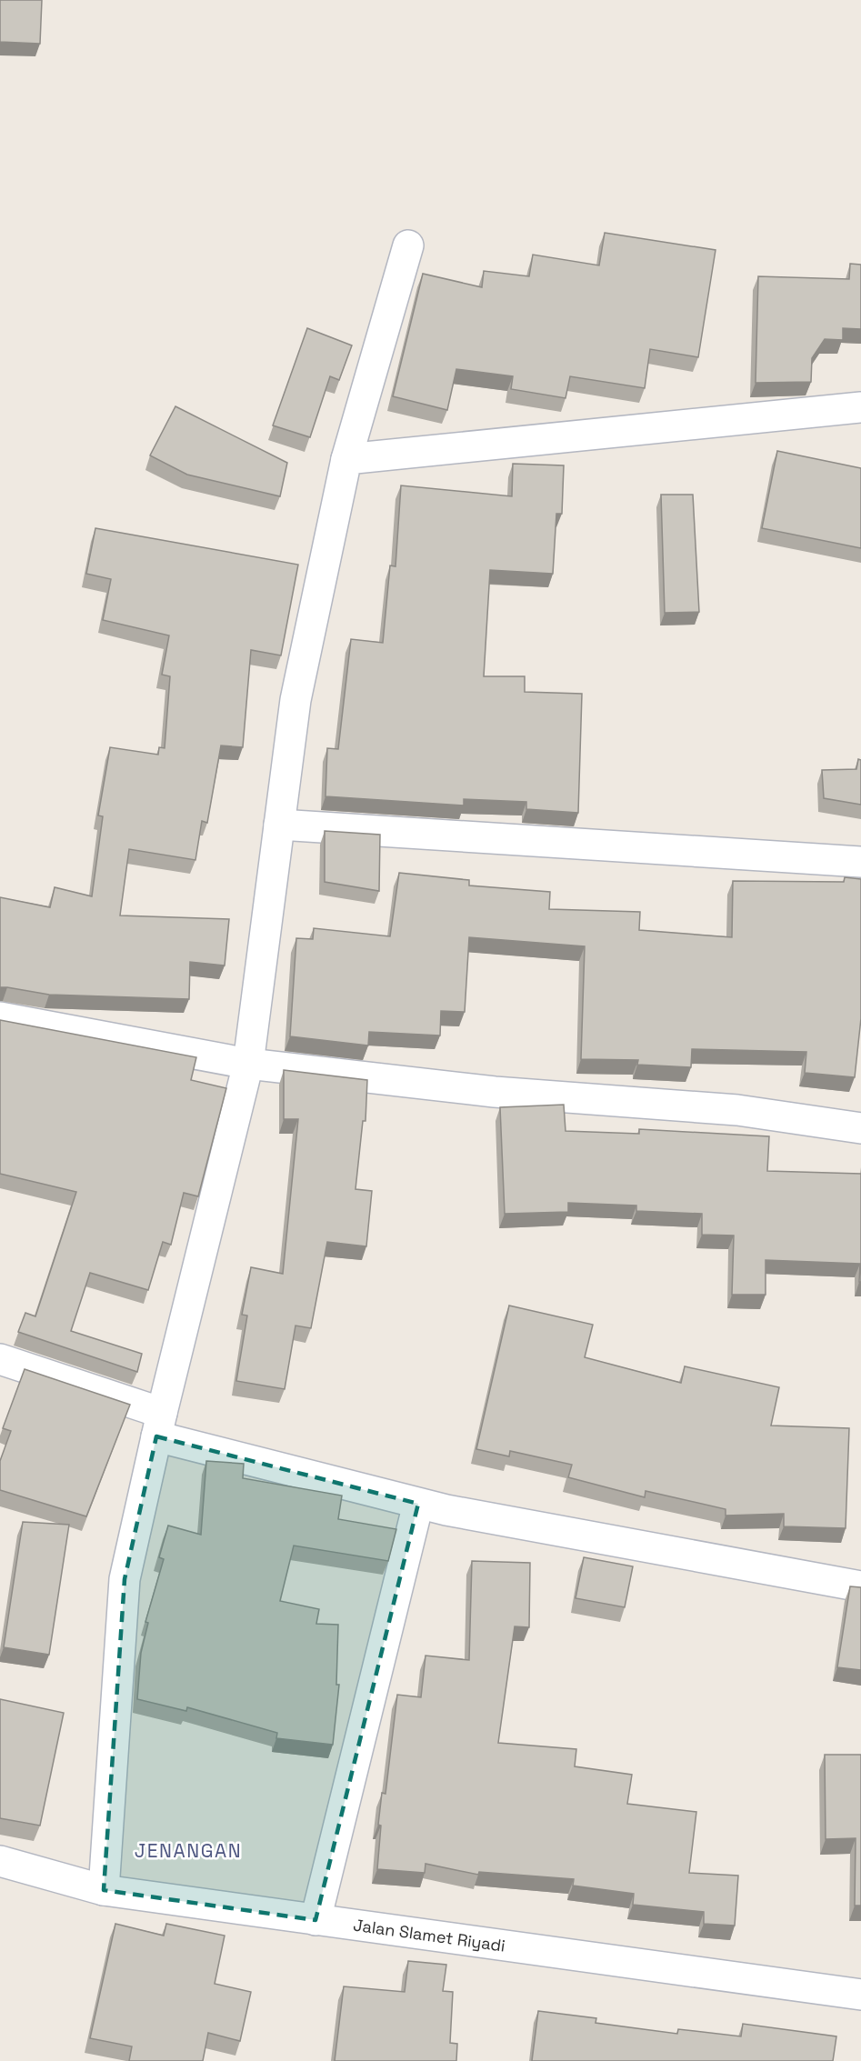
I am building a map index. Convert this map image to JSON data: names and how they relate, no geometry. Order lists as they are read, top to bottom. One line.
{"streets":{"street":["Jalan Slamet Riyadi"]},"districts":["JENANGAN"]}
